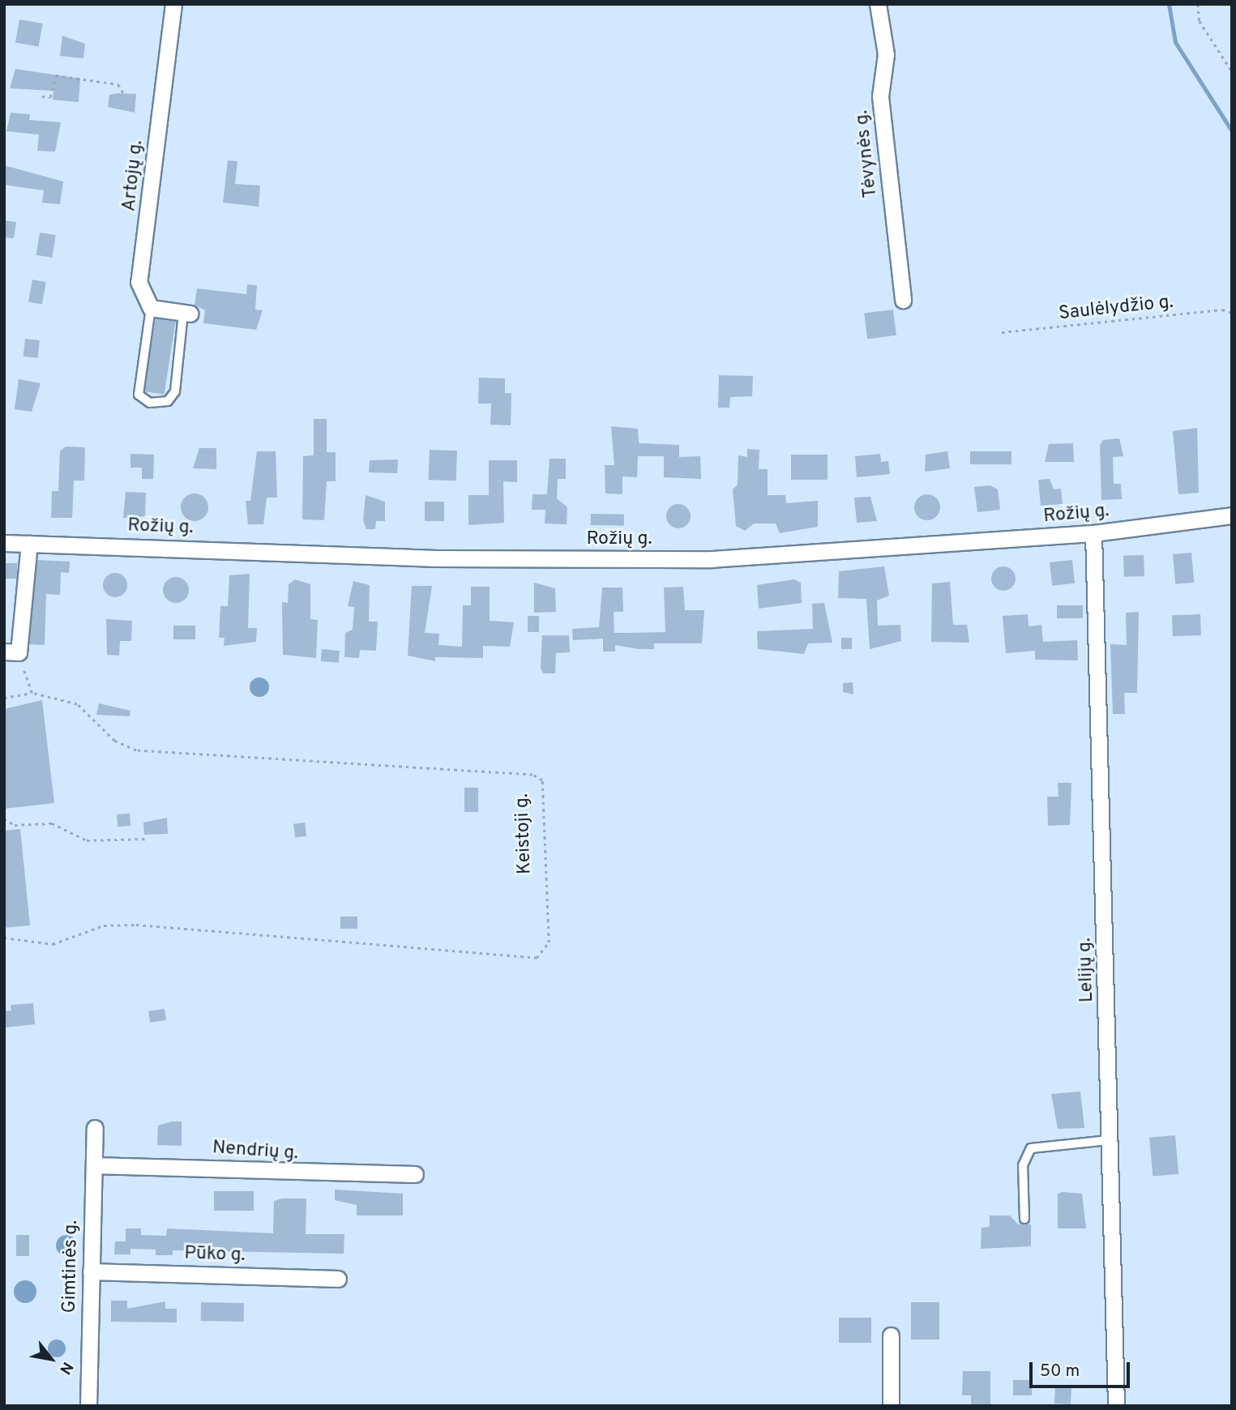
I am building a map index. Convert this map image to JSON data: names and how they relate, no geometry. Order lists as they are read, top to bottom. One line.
{"streets":{"street":["Tėvynės g.","Artojų g.","Rožių g.","Lelijų g.","Nendrių g.","Pūko g.","Gimtinės g."],"path":["Saulėlydžio g.","Keistoji g."]},"crossings":[["Rožių g.","Lelijų g."],["Nendrių g.","Gimtinės g."],["Pūko g.","Gimtinės g."]],"scale_bar":"50 m","north":"bottom right"}
